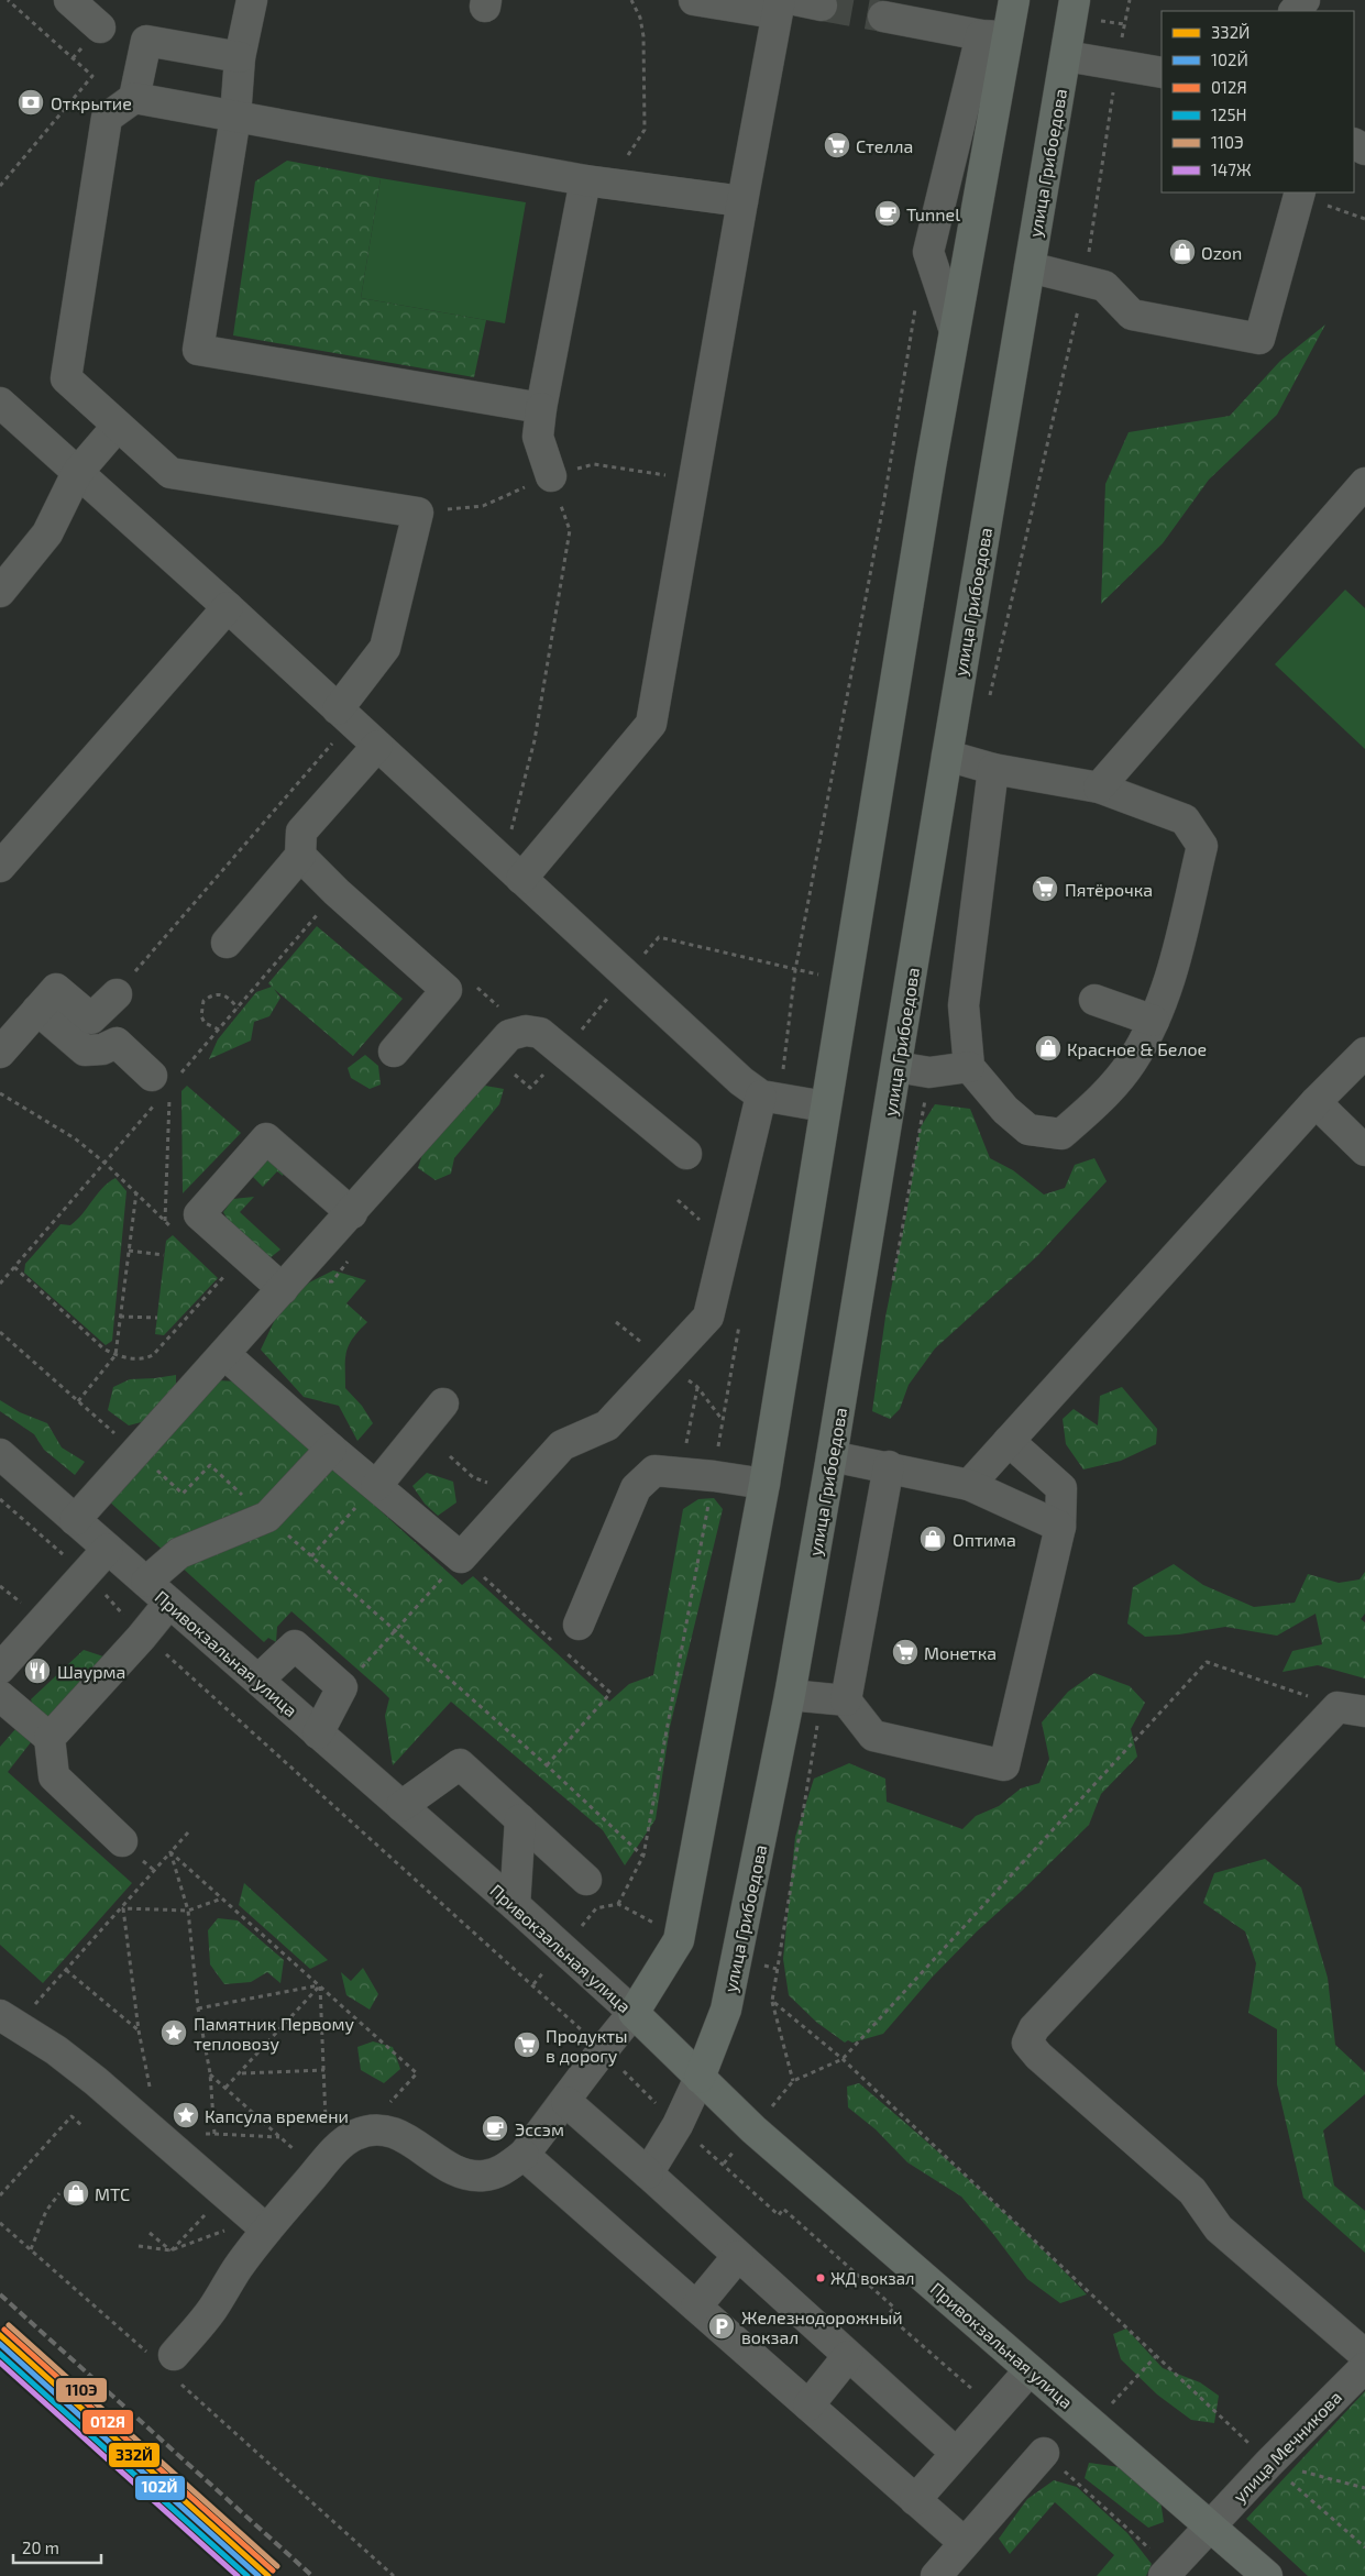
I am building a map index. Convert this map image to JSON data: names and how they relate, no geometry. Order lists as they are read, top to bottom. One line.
{"streets":{"main road":["улица Грибоедова","Привокзальная улица"],"street":["улица Мечникова"]},"crossings":[["улица Грибоедова","Привокзальная улица"],["Привокзальная улица","улица Мечникова"]],"places":{"bank":["Открытие"],"supermarket":["Стелла","Пятёрочка","Монетка","Продукты в дорогу"],"cafe":["Tunnel","Эссэм"],"shop":["Ozon","Красное & Белое","Оптима","МТС"],"restaurant":["Шаурма"],"place":["Памятник Первому тепловозу","Капсула времени"],"other":["ЖД вокзал"],"parking":["Железнодорожный вокзал"]},"lines":["transit line 110Э","transit line 012Я","transit line 332Й","transit line 102Й","transit line 125Н","transit line 147Ж"],"legend":["332Й","102Й","012Я","125Н","110Э","147Ж"],"scale_bar":"20 m"}
